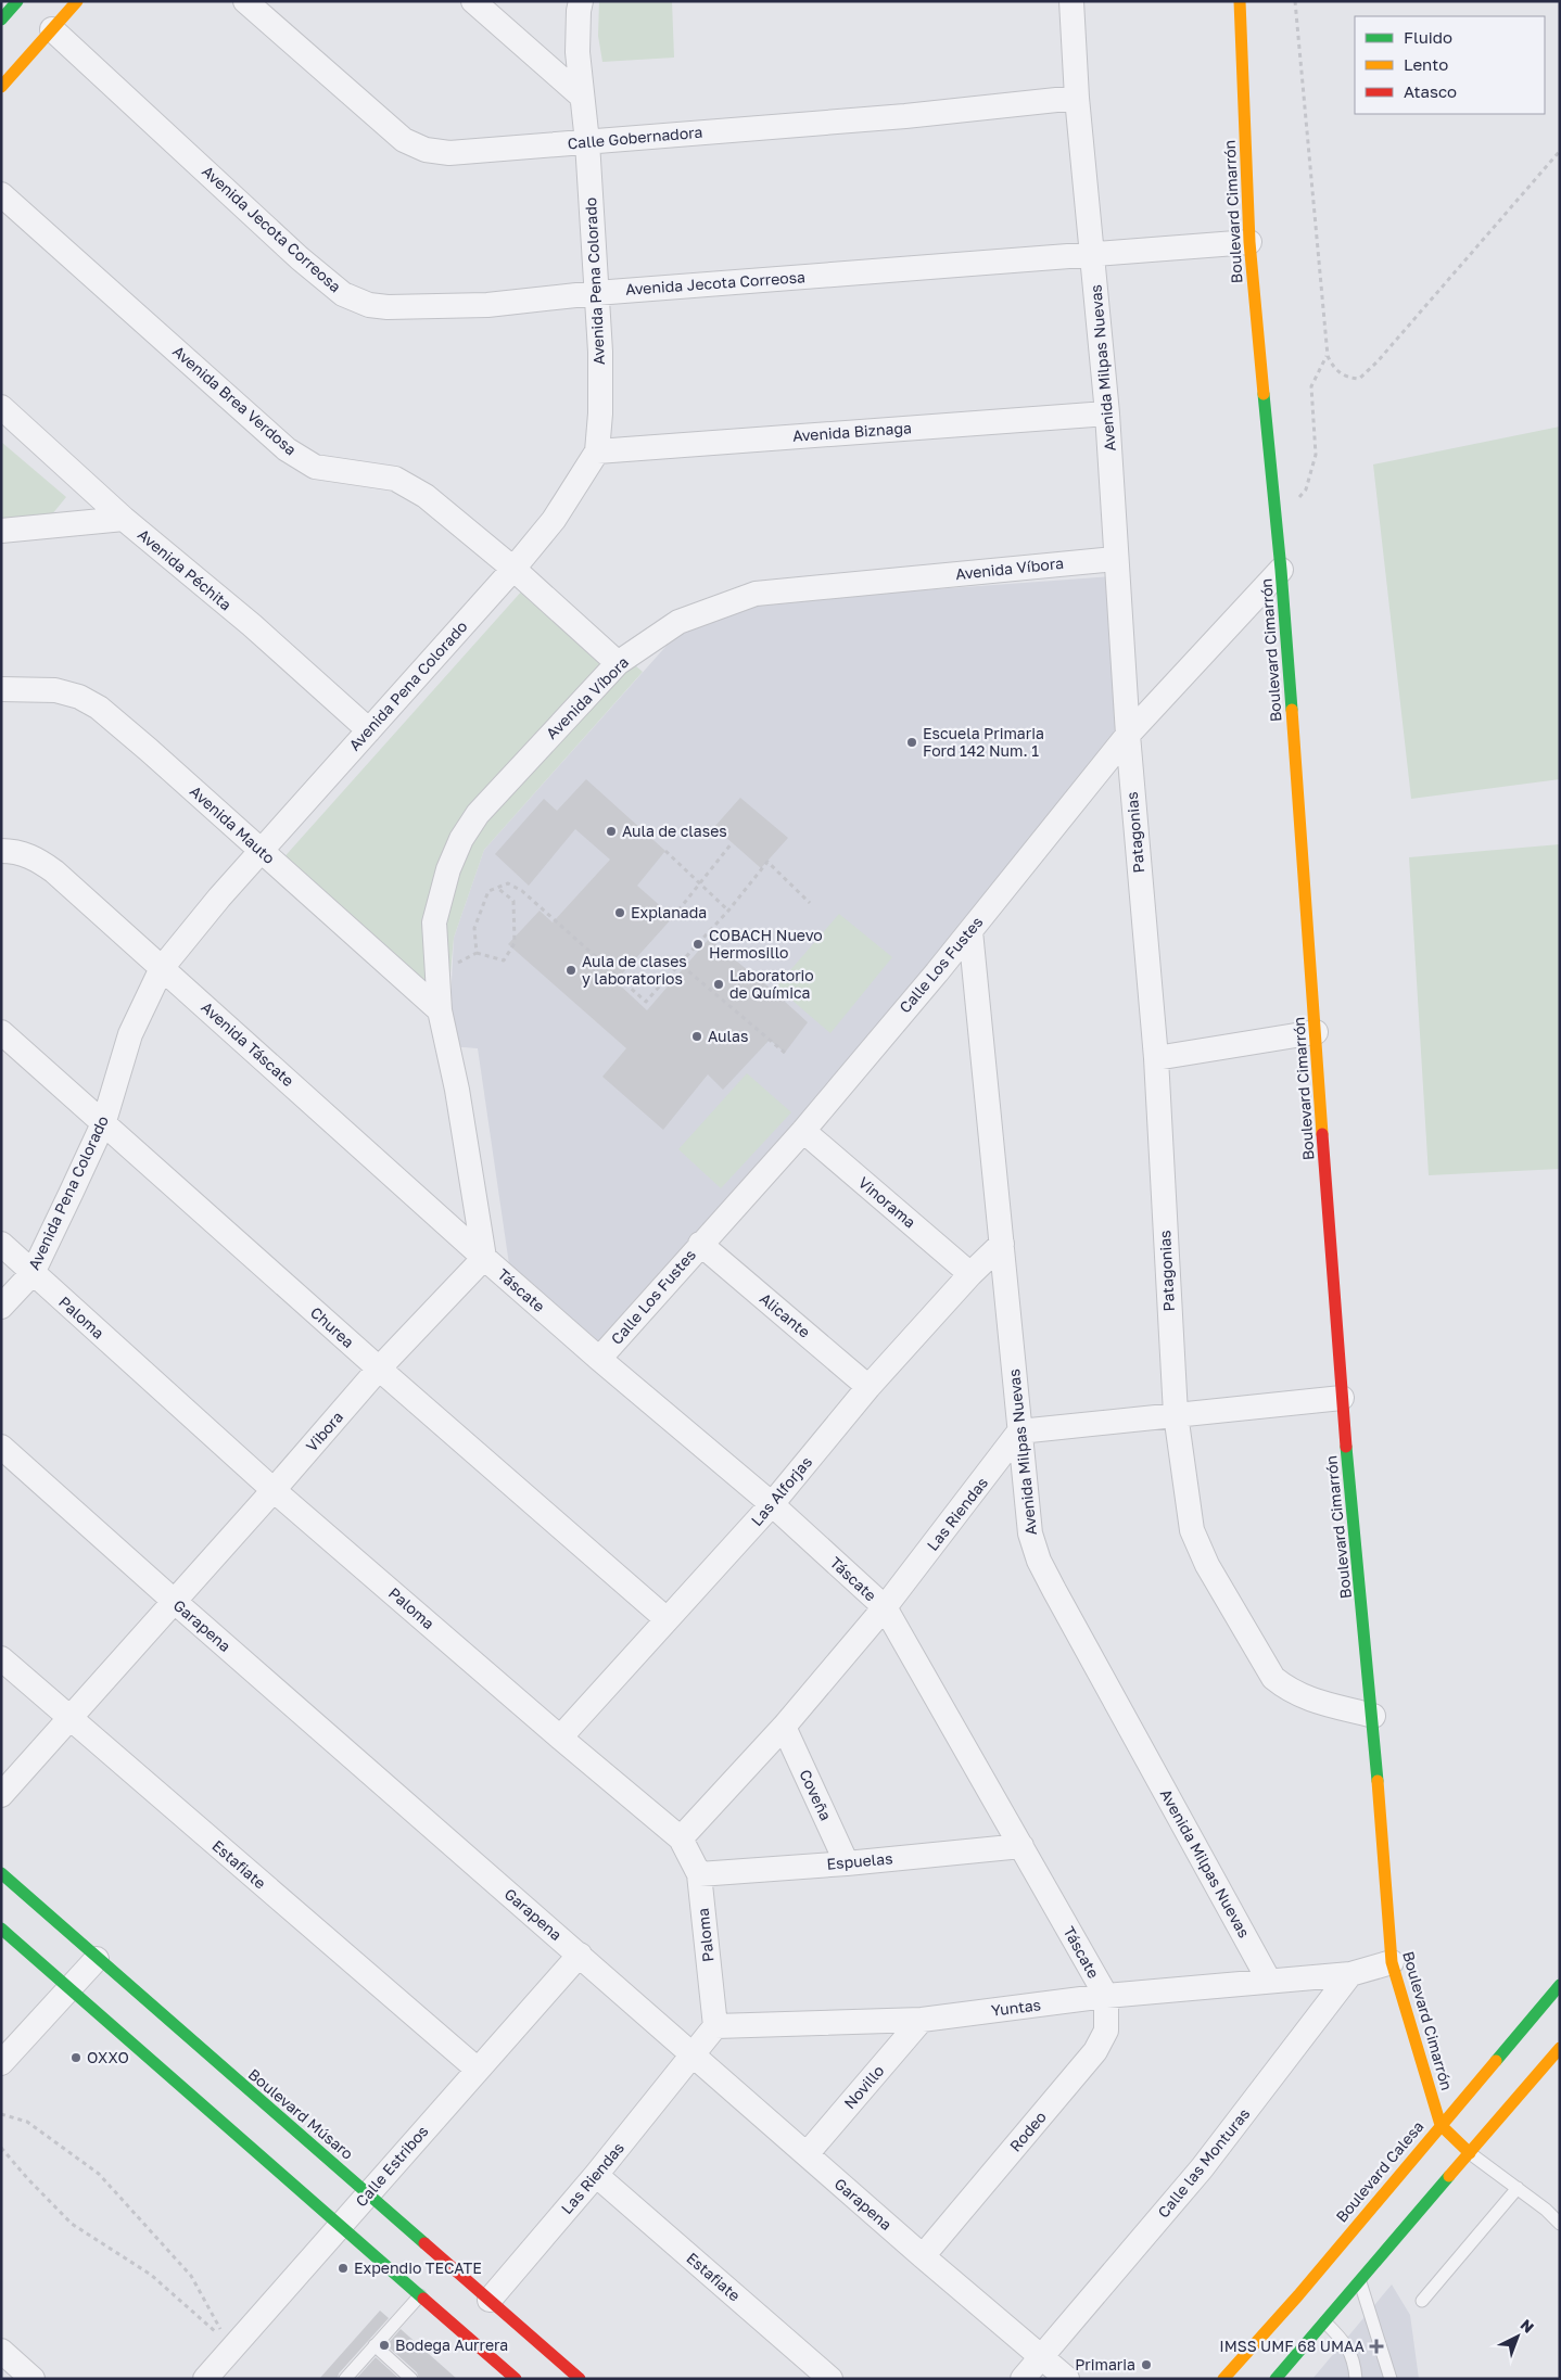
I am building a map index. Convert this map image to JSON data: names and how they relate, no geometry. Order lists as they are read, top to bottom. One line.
{"streets":{"street":["Calle Gobernadora","Boulevard Cimarrón","Avenida Jecota Correosa","Avenida Pena Colorado","Avenida Milpas Nuevas","Avenida Brea Verdosa","Avenida Biznaga","Avenida Víbora","Avenida Péchita","Avenida Mauto","Patagonias","Calle Los Fustes","Avenida Táscate","Vinorama","Táscate","Alicante","Paloma","Churea","Vibora","Las Alforjas","Las Riendas","Garapena","Coveña","Espuelas","Estafiate","Yuntas","Novillo","Boulevard Músaro","Rodeo","Calle las Monturas","Calle Estribos","Boulevard Calesa"]},"crossings":[["Calle Gobernadora","Avenida Pena Colorado"],["Calle Gobernadora","Avenida Milpas Nuevas"],["Boulevard Cimarrón","Avenida Jecota Correosa"],["Boulevard Cimarrón","Patagonias"],["Boulevard Cimarrón","Calle Los Fustes"],["Boulevard Cimarrón","Boulevard Calesa"],["Avenida Jecota Correosa","Avenida Pena Colorado"],["Avenida Jecota Correosa","Avenida Milpas Nuevas"],["Avenida Pena Colorado","Avenida Brea Verdosa"],["Avenida Pena Colorado","Avenida Biznaga"],["Avenida Pena Colorado","Avenida Péchita"],["Avenida Pena Colorado","Avenida Mauto"],["Avenida Pena Colorado","Avenida Táscate"],["Avenida Pena Colorado","Paloma"],["Avenida Pena Colorado","Churea"],["Avenida Milpas Nuevas","Avenida Biznaga"],["Avenida Milpas Nuevas","Avenida Víbora"],["Avenida Milpas Nuevas","Patagonias"],["Avenida Milpas Nuevas","Calle Los Fustes"],["Avenida Milpas Nuevas","Las Alforjas"],["Avenida Milpas Nuevas","Las Riendas"],["Avenida Milpas Nuevas","Yuntas"],["Avenida Brea Verdosa","Avenida Víbora"],["Avenida Víbora","Avenida Mauto"],["Patagonias","Calle Los Fustes"],["Calle Los Fustes","Vinorama"],["Calle Los Fustes","Táscate"],["Calle Los Fustes","Alicante"],["Avenida Táscate","Táscate"],["Avenida Táscate","Vibora"],["Vinorama","Las Alforjas"],["Táscate","Vibora"],["Táscate","Las Alforjas"],["Táscate","Las Riendas"],["Táscate","Espuelas"],["Táscate","Yuntas"],["Táscate","Rodeo"],["Alicante","Las Alforjas"],["Paloma","Vibora"],["Paloma","Las Alforjas"],["Paloma","Las Riendas"],["Paloma","Espuelas"],["Paloma","Yuntas"],["Churea","Vibora"],["Churea","Las Alforjas"],["Vibora","Garapena"],["Vibora","Estafiate"],["Las Riendas","Garapena"],["Las Riendas","Coveña"],["Las Riendas","Estafiate"],["Las Riendas","Boulevard Músaro"],["Garapena","Novillo"],["Garapena","Rodeo"],["Garapena","Calle las Monturas"],["Garapena","Calle Estribos"],["Coveña","Espuelas"],["Estafiate","Calle Estribos"],["Yuntas","Novillo"],["Yuntas","Rodeo"],["Yuntas","Calle las Monturas"],["Boulevard Músaro","Calle Estribos"]],"places":{"other":["Escuela Primaria Ford 142 Num. 1","Aula de clases","Explanada","COBACH Nuevo Hermosillo","Aula de clases y laboratorios","Laboratorio de Química","Aulas","OXXO","Expendio TECATE","Bodega Aurrera","Primaria"],"health":["IMSS UMF 68 UMAA"]},"legend":["Fluido","Lento","Atasco"],"north":"top right"}
